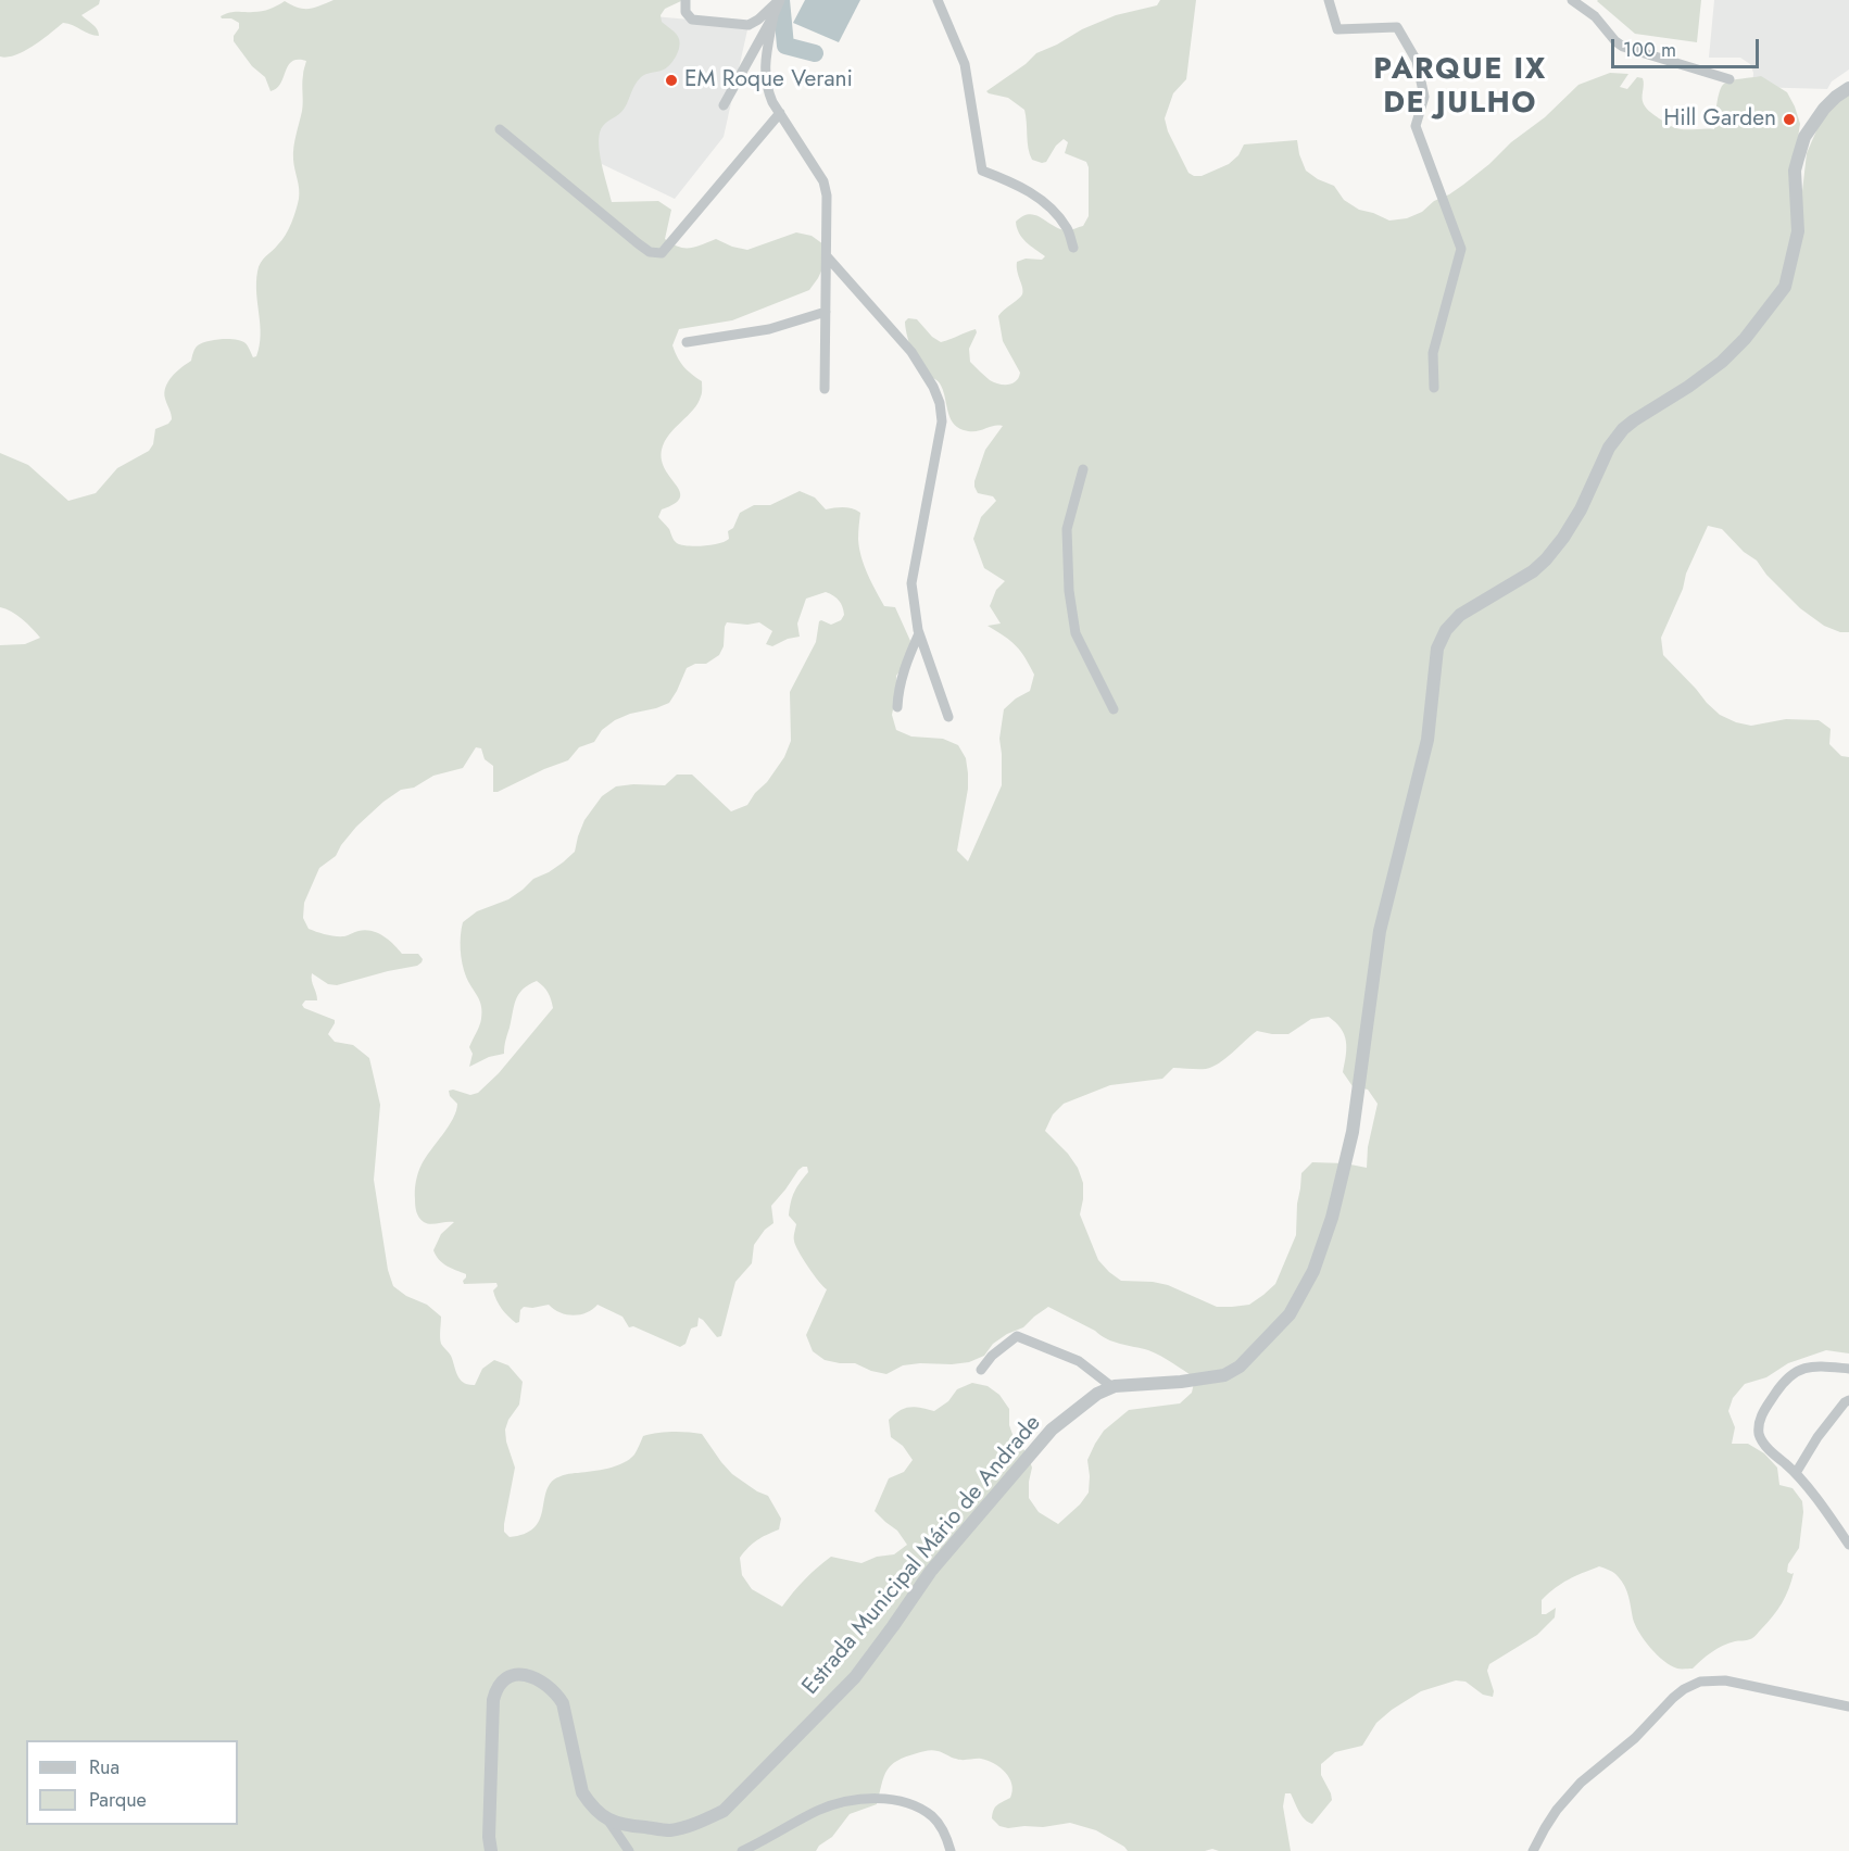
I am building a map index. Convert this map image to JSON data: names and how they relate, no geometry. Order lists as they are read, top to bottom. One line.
{"streets":{"street":["Estrada Municipal Mário de Andrade"]},"districts":["PARQUE IX DE JULHO"],"places":["EM Roque Verani","Hill Garden"],"legend":["Rua","Parque"],"scale_bar":"100 m"}
